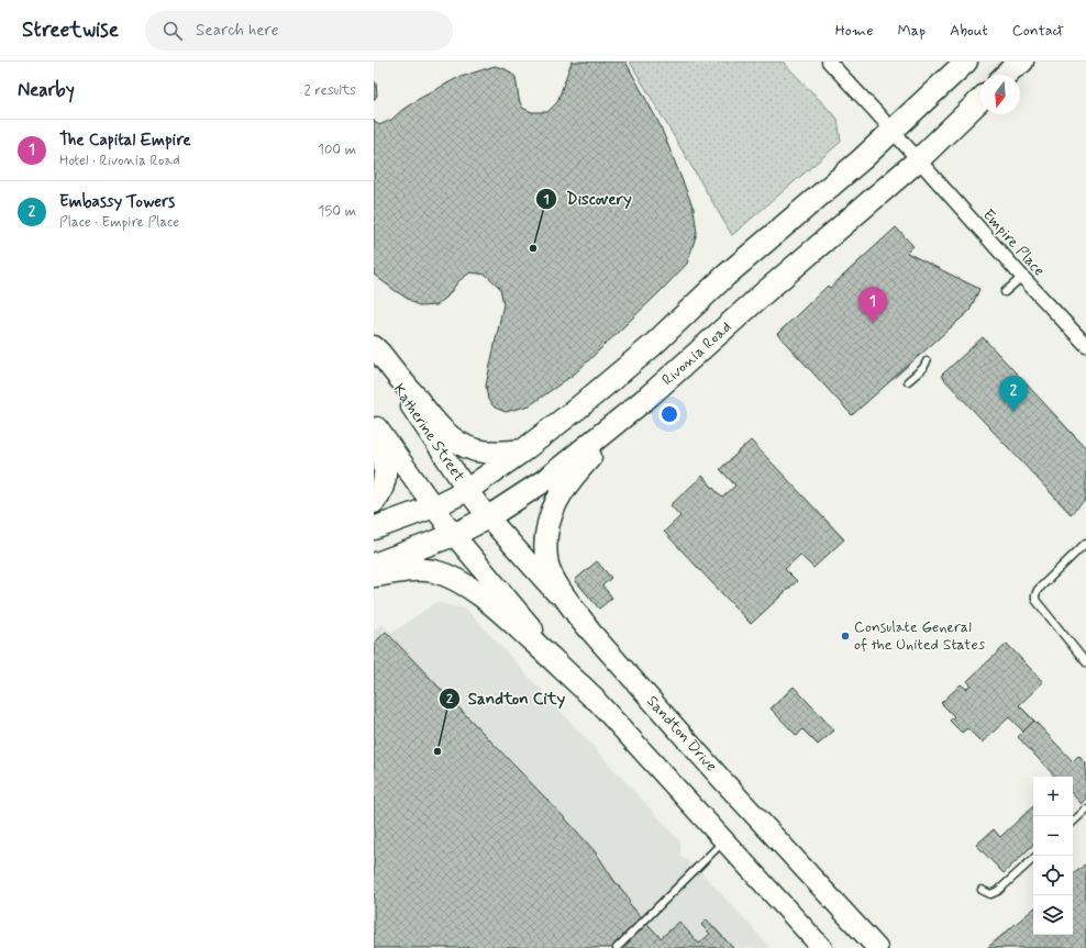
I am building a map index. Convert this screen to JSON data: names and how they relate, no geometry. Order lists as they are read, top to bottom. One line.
{"streets":{"main road":["Rivonia Road","Katherine Street","Sandton Drive"],"street":["Empire Place"]},"crossings":[["Empire Place","Rivonia Road"],["Rivonia Road","Katherine Street"],["Rivonia Road","Sandton Drive"],["Katherine Street","Sandton Drive"]],"places":["Discovery","Consulate General of the United States","Sandton City"],"north":"bottom","page":{"header":"Streetwise","search":"Search here","nav":["Home","Map","About","Contact"],"heading":["Nearby","2 results"],"list":[{"mark":"1","name":"The Capital Empire","note":"Hotel · Rivonia Road","value":"100 m"},{"mark":"2","name":"Embassy Towers","note":"Place · Empire Place","value":"150 m"}],"pins":["1","2"],"map_buttons":["+","−"]}}
